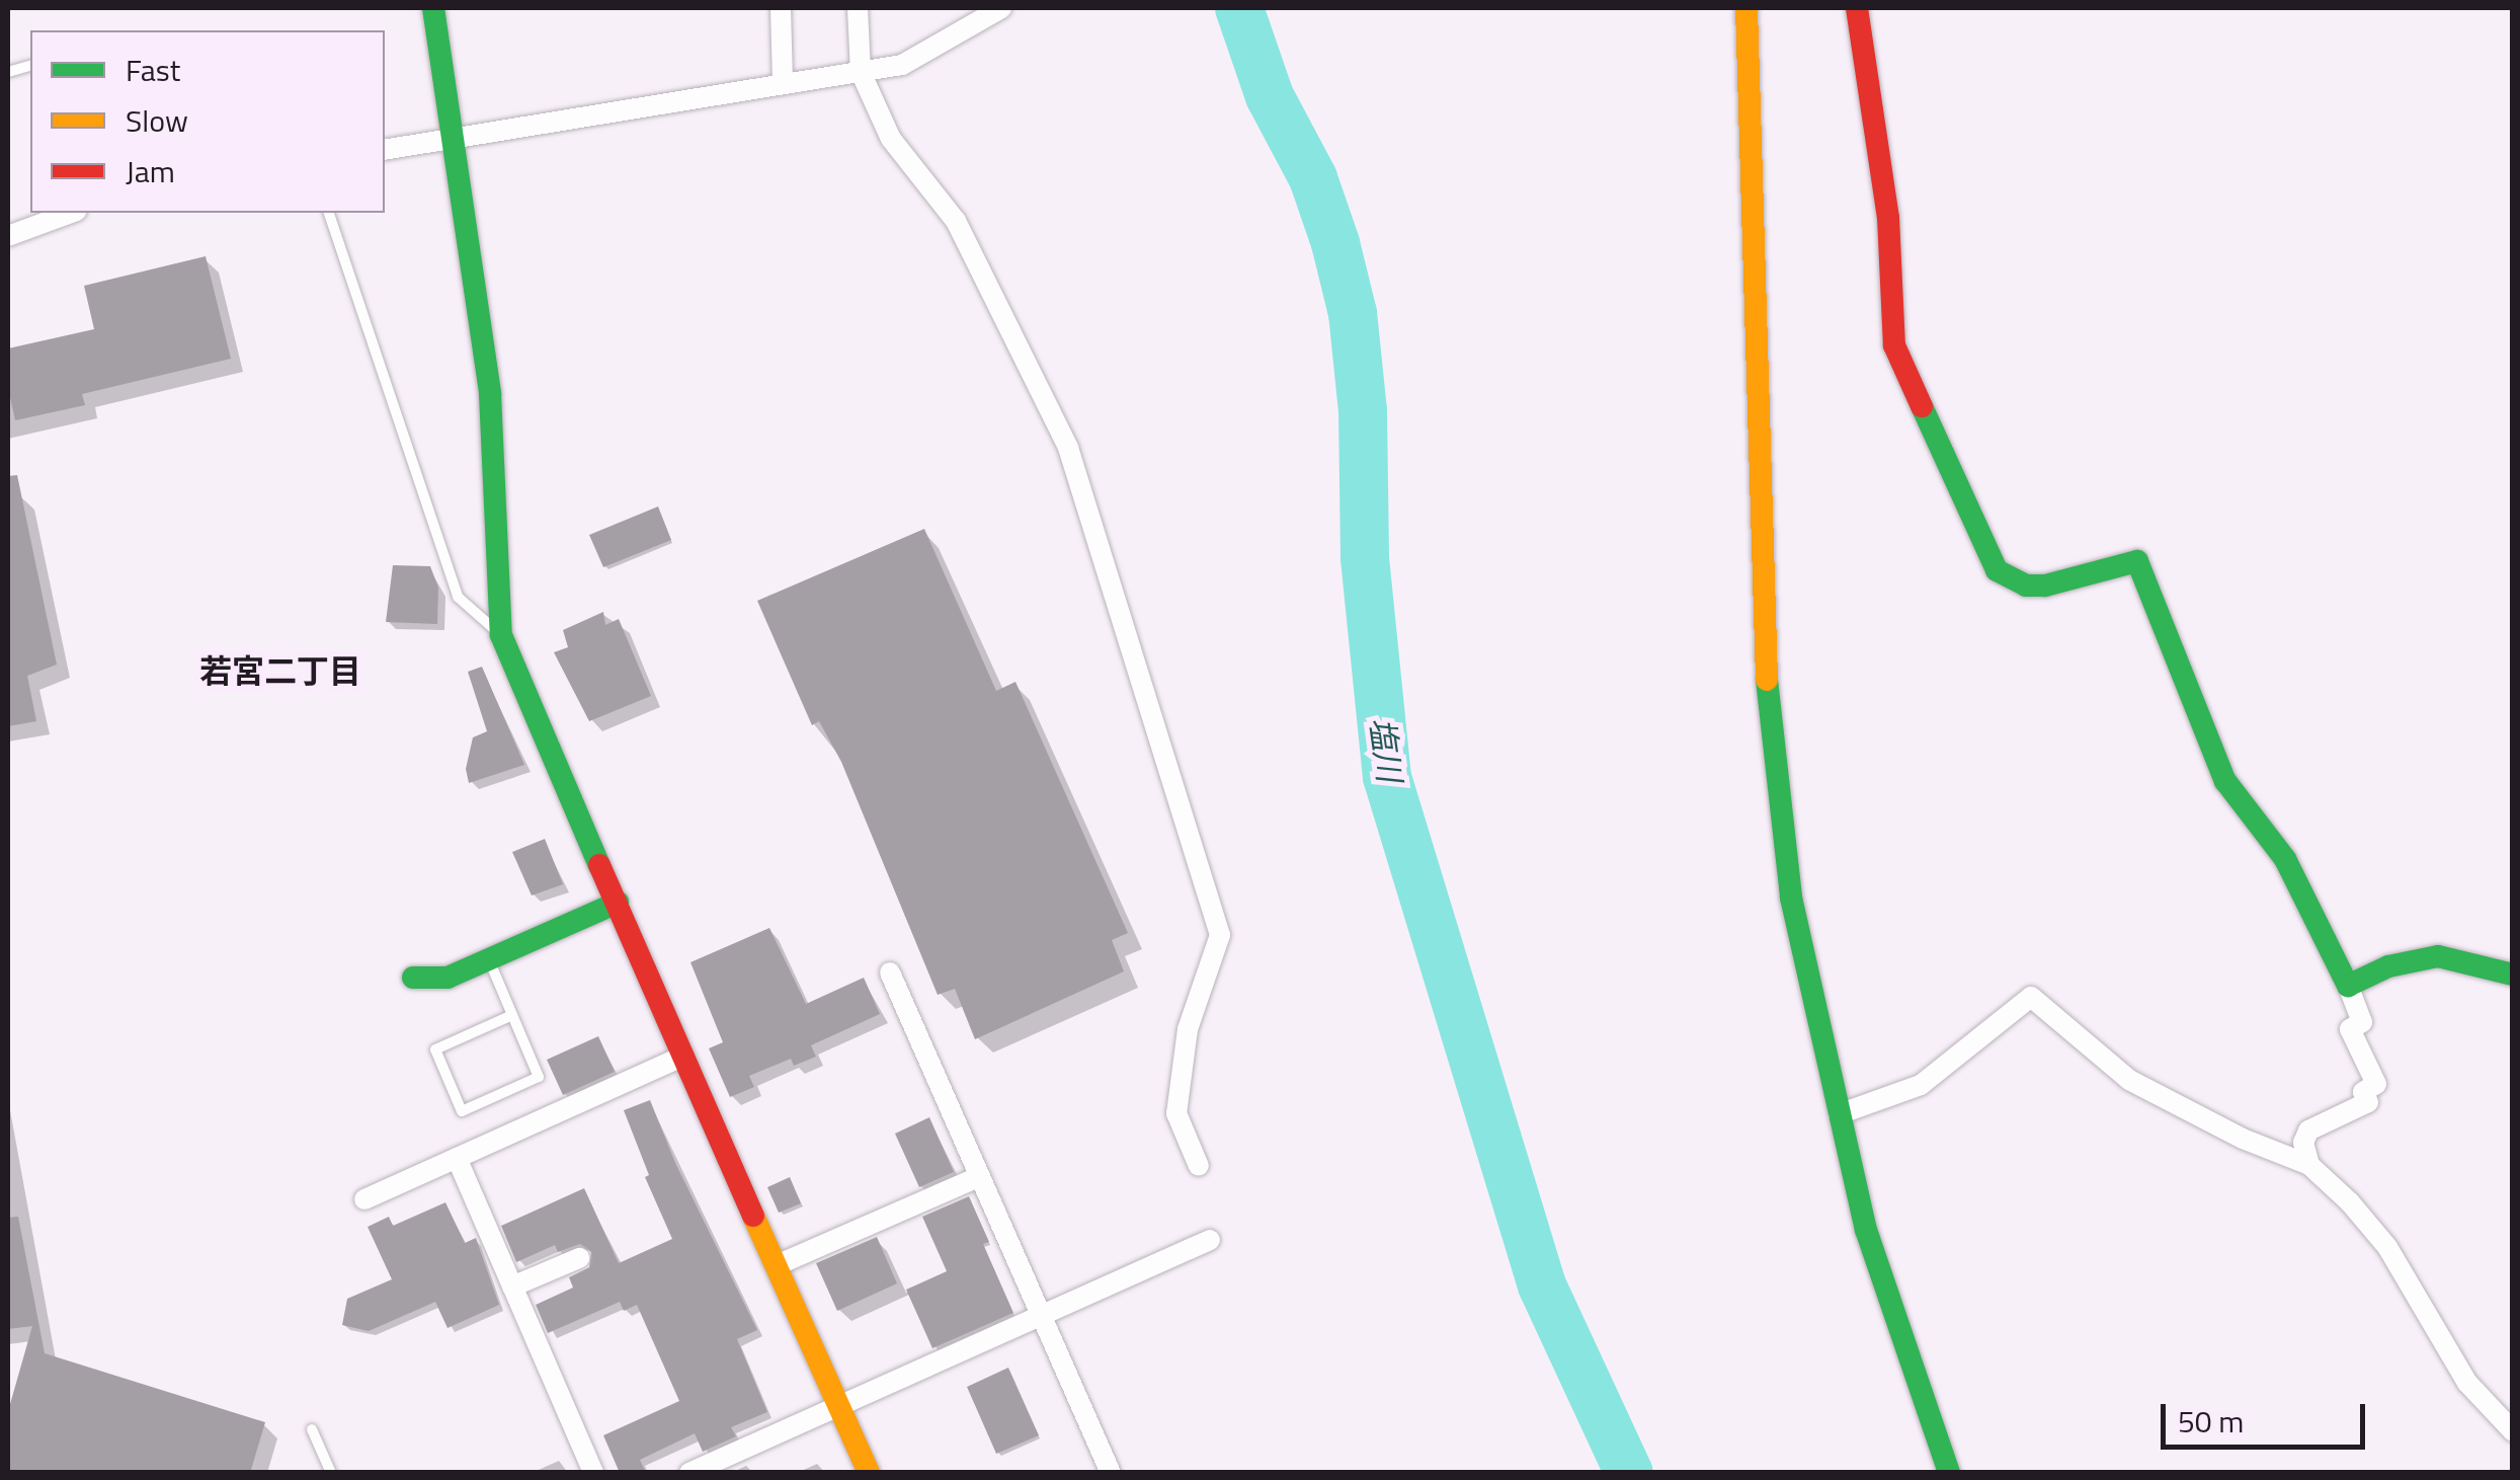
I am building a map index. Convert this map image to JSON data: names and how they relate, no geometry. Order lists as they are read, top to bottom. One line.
{"districts":["若宮二丁目"],"water":["塩川"],"legend":["Fast","Slow","Jam"],"scale_bar":"50 m"}
